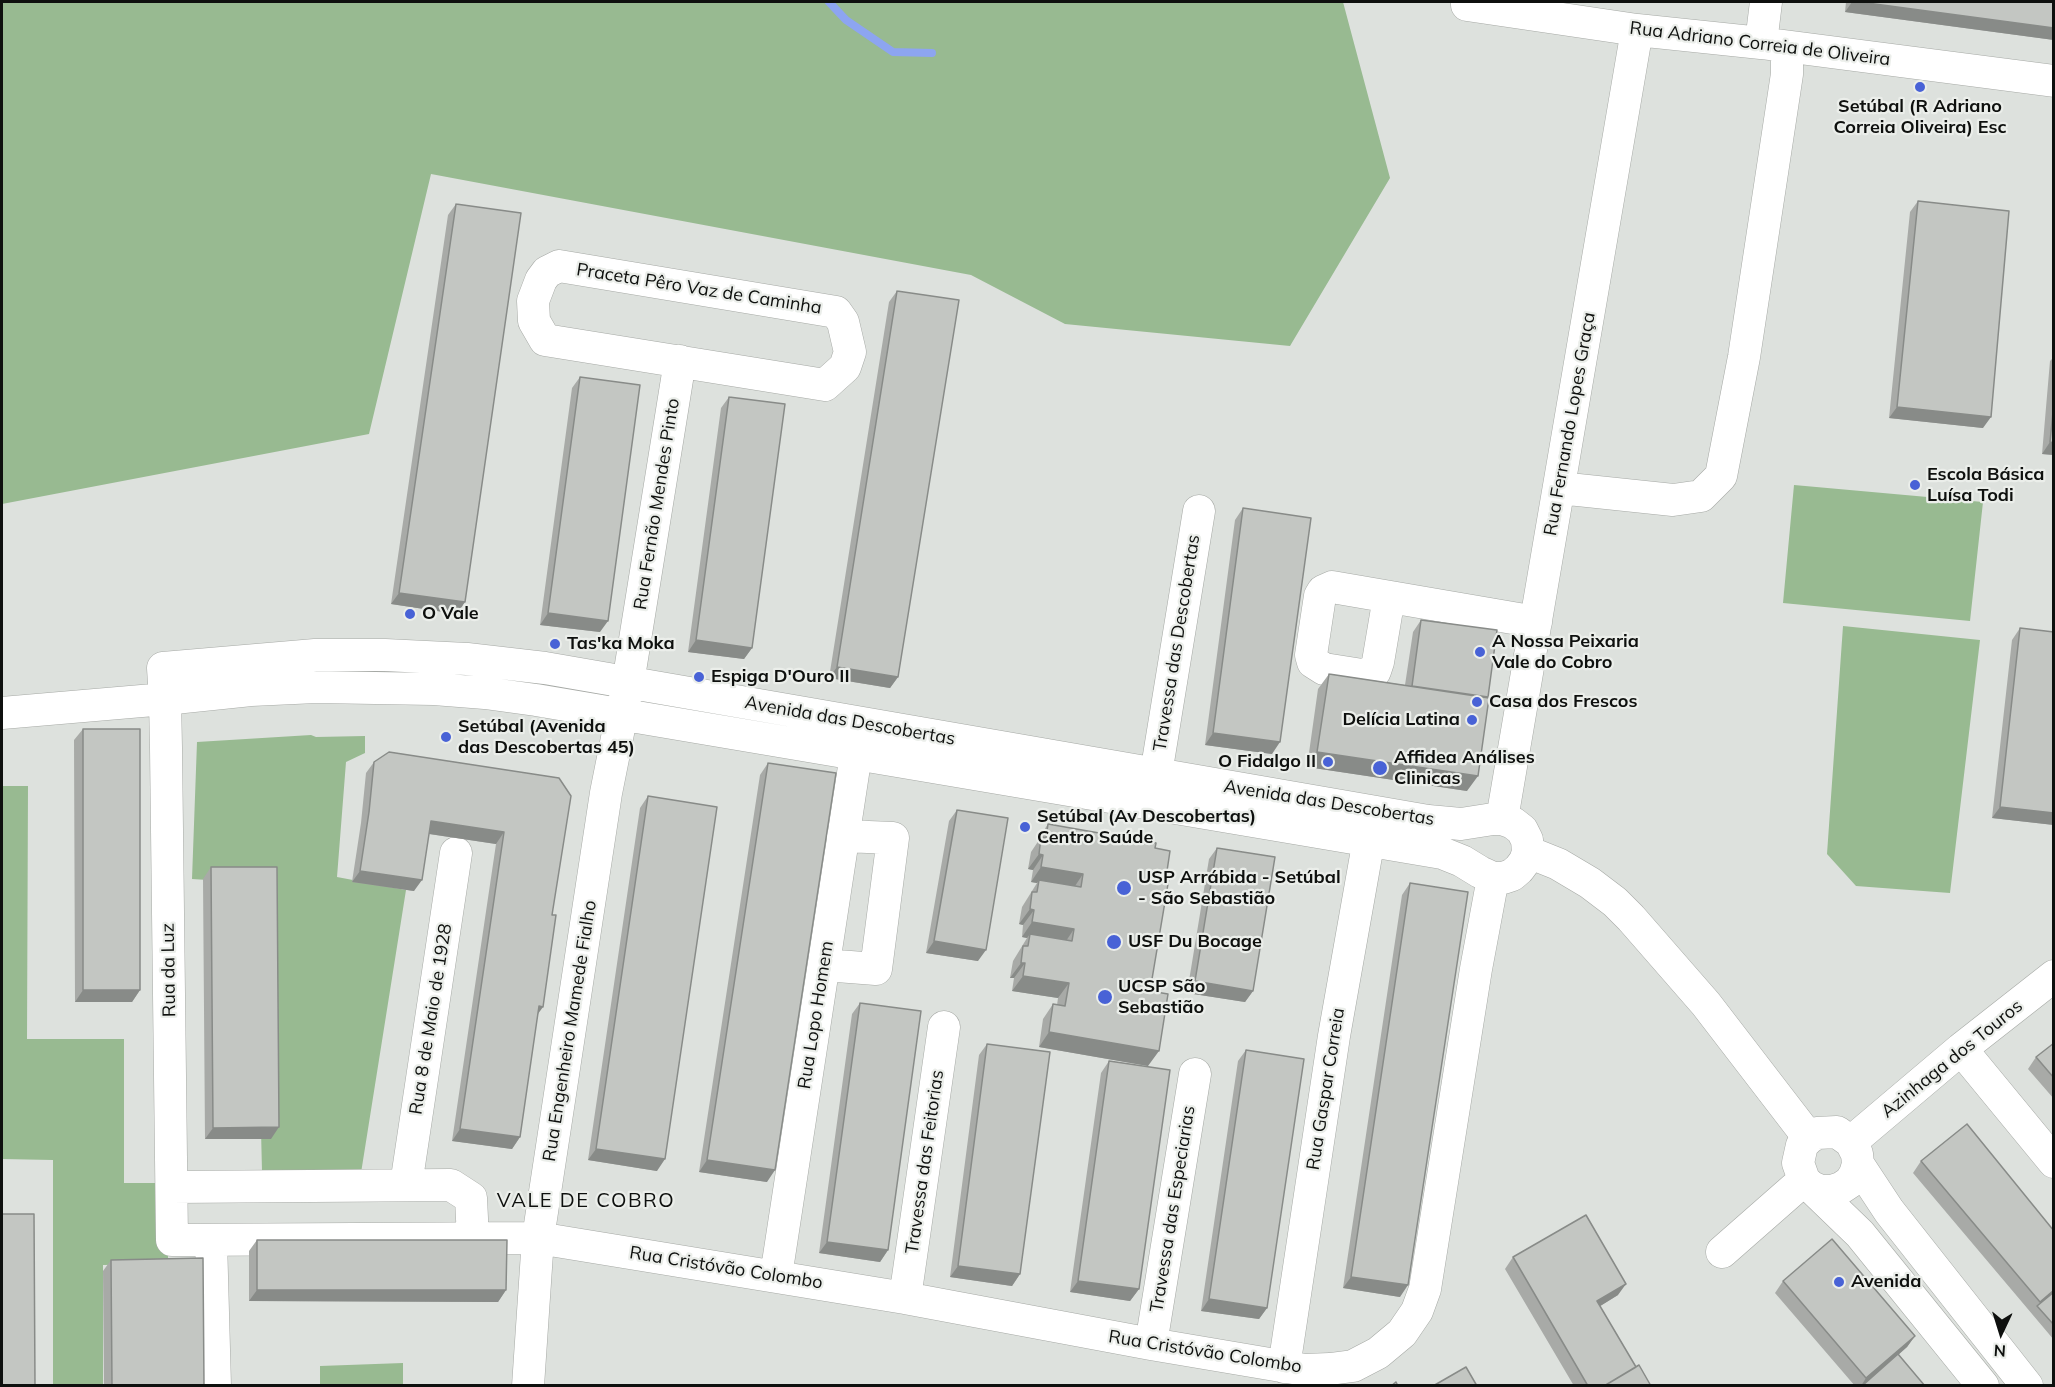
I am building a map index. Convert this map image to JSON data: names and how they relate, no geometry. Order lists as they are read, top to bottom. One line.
{"streets":{"street":["Rua Adriano Correia de Oliveira","Praceta Pêro Vaz de Caminha","Rua Fernando Lopes Graça","Rua Fernão Mendes Pinto","Travessa das Descobertas","Avenida das Descobertas","Rua da Luz","Rua Lopo Homem","Rua 8 de Maio de 1928","Rua Engenheiro Mamede Fialho","Azinhaga dos Touros","Rua Gaspar Correia","Travessa das Feitorias","Travessa das Especiarias","Rua Cristóvão Colombo"]},"crossings":[["Rua Adriano Correia de Oliveira","Rua Fernando Lopes Graça"],["Praceta Pêro Vaz de Caminha","Rua Fernão Mendes Pinto"],["Rua Fernando Lopes Graça","Avenida das Descobertas"],["Rua Fernando Lopes Graça","Rua Cristóvão Colombo"],["Rua Fernão Mendes Pinto","Avenida das Descobertas"],["Rua Fernão Mendes Pinto","Rua Engenheiro Mamede Fialho"],["Travessa das Descobertas","Avenida das Descobertas"],["Avenida das Descobertas","Rua da Luz"],["Avenida das Descobertas","Rua Lopo Homem"],["Avenida das Descobertas","Rua Engenheiro Mamede Fialho"],["Avenida das Descobertas","Rua Gaspar Correia"],["Avenida das Descobertas","Rua Cristóvão Colombo"],["Rua Lopo Homem","Rua Cristóvão Colombo"],["Rua Engenheiro Mamede Fialho","Rua Cristóvão Colombo"],["Rua Gaspar Correia","Rua Cristóvão Colombo"],["Travessa das Feitorias","Rua Cristóvão Colombo"],["Travessa das Especiarias","Rua Cristóvão Colombo"]],"districts":["VALE DE COBRO"],"places":["Setúbal (R Adriano Correia Oliveira) Esc","Escola Básica Luísa Todi","O Vale","Tas'ka Moka","A Nossa Peixaria Vale do Cobro","Espiga D'Ouro II","Casa dos Frescos","Delícia Latina","Setúbal (Avenida das Descobertas 45)","O Fidalgo II","Affidea Análises Clinicas","Setúbal (Av Descobertas) Centro Saúde","USP Arrábida - Setúbal - São Sebastião","USF Du Bocage","UCSP São Sebastião","Avenida"],"north":"bottom"}
